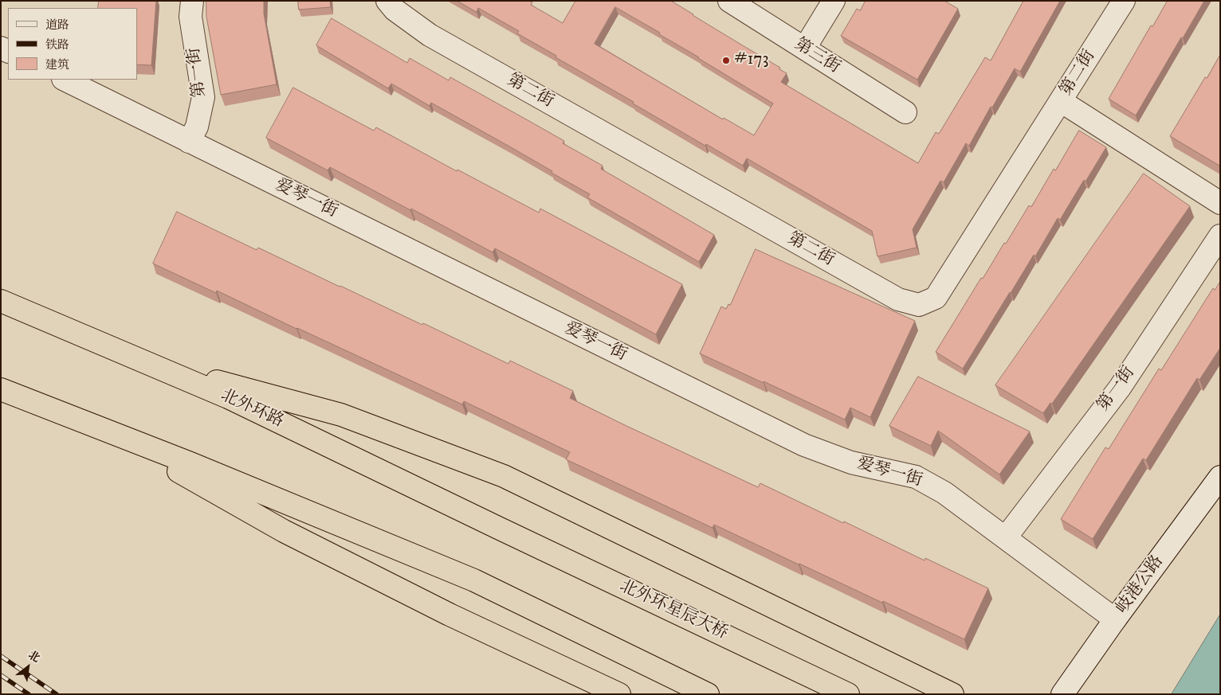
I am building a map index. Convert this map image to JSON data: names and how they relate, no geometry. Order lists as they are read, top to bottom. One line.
{"streets":{"highway":["北外环路","北外环星辰大桥"],"street":["第三街","第一街","第二街","爱琴一街","岐港公路"]},"crossings":[["第一街","爱琴一街"],["爱琴一街","岐港公路"],["北外环路","北外环星辰大桥"]],"places":["#173"],"legend":["道路","铁路","建筑"],"north":"top right"}
